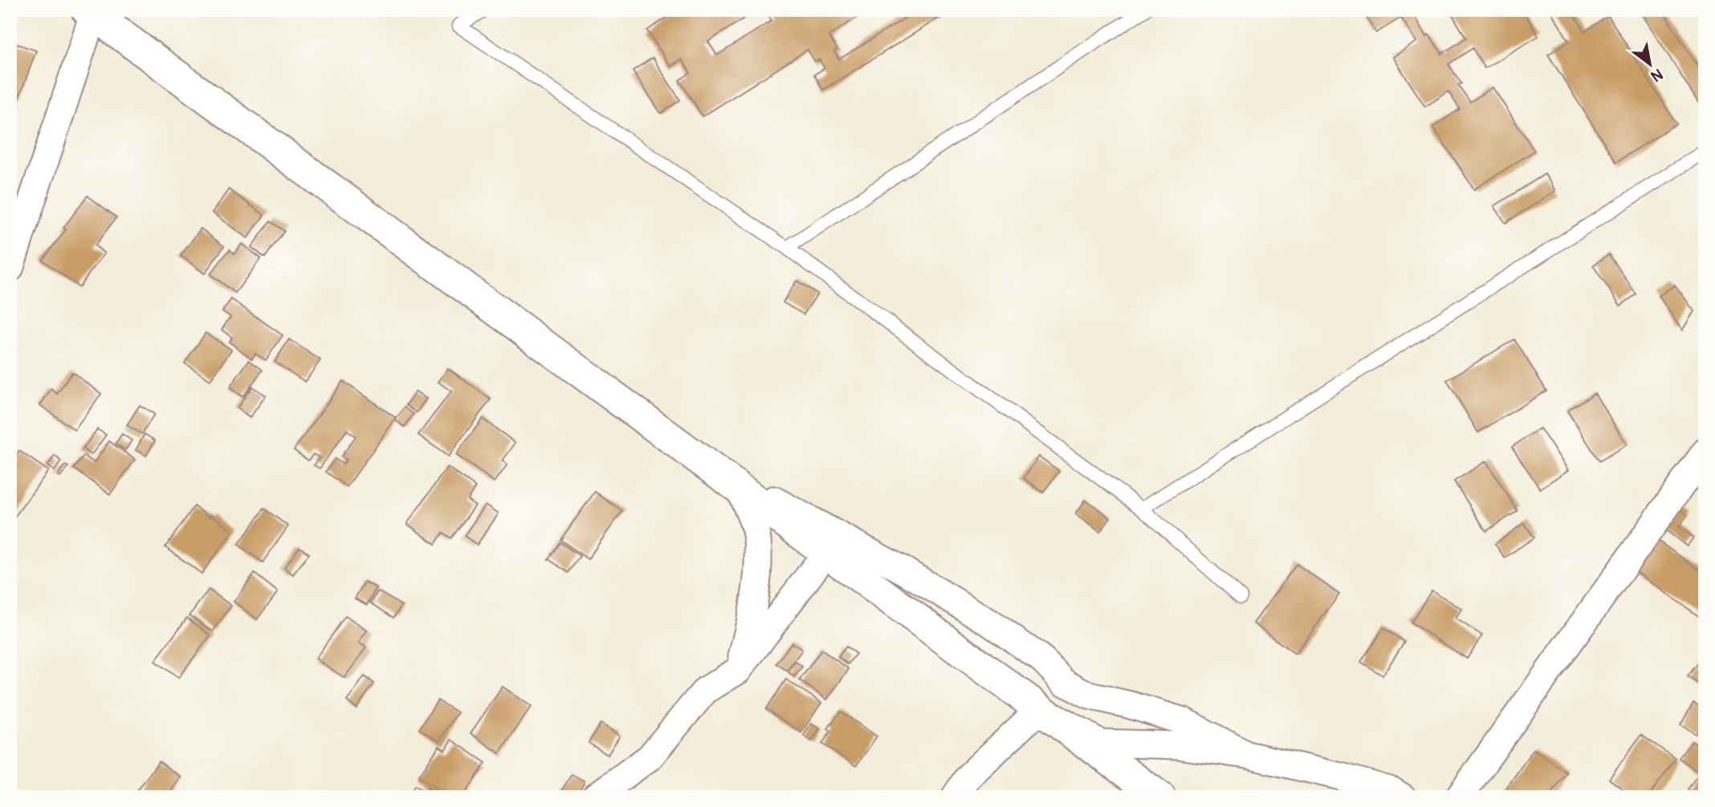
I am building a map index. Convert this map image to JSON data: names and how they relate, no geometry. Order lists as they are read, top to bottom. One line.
{"north":"bottom right"}
